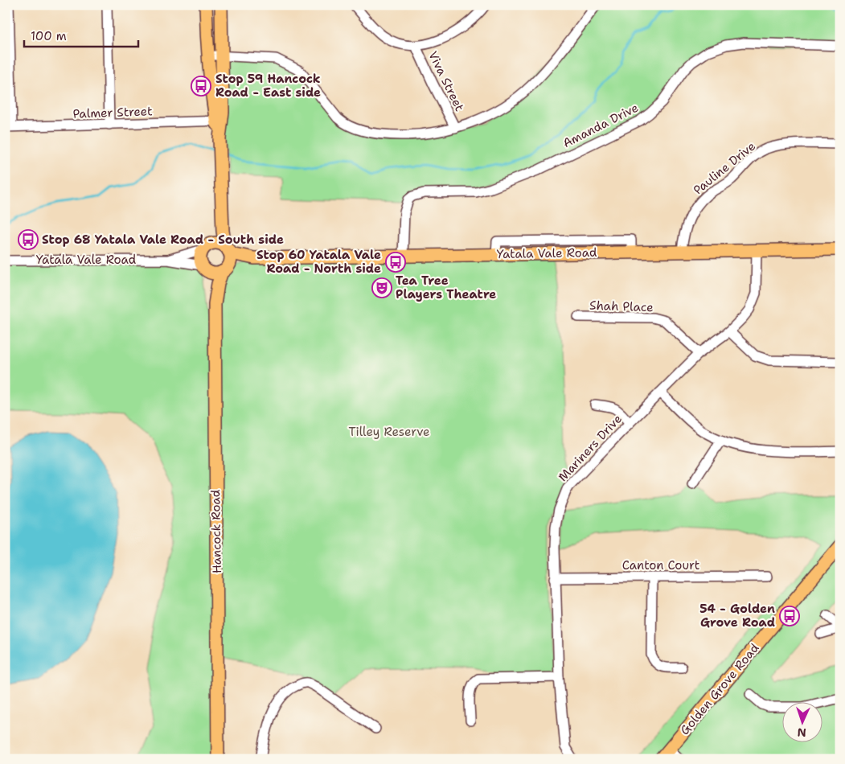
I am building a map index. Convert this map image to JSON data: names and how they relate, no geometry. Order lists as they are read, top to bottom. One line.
{"streets":{"main road":["Yatala Vale Road","Hancock Road","Golden Grove Road"],"street":["Viva Street","Palmer Street","Amanda Drive","Pauline Drive","Shah Place","Mariners Drive","Canton Court"]},"crossings":[["Amanda Drive","Yatala Vale Road"],["Pauline Drive","Yatala Vale Road"],["Yatala Vale Road","Mariners Drive"],["Yatala Vale Road","Hancock Road"],["Shah Place","Mariners Drive"],["Mariners Drive","Canton Court"]],"parks":["Tilley Reserve"],"places":{"bus stop":["Stop 59 Hancock Road - East side","Stop 68 Yatala Vale Road - South side","Stop 60 Yatala Vale Road - North side","54 - Golden Grove Road"],"theatre":["Tea Tree Players Theatre"]},"scale_bar":"100 m","north":"bottom"}
